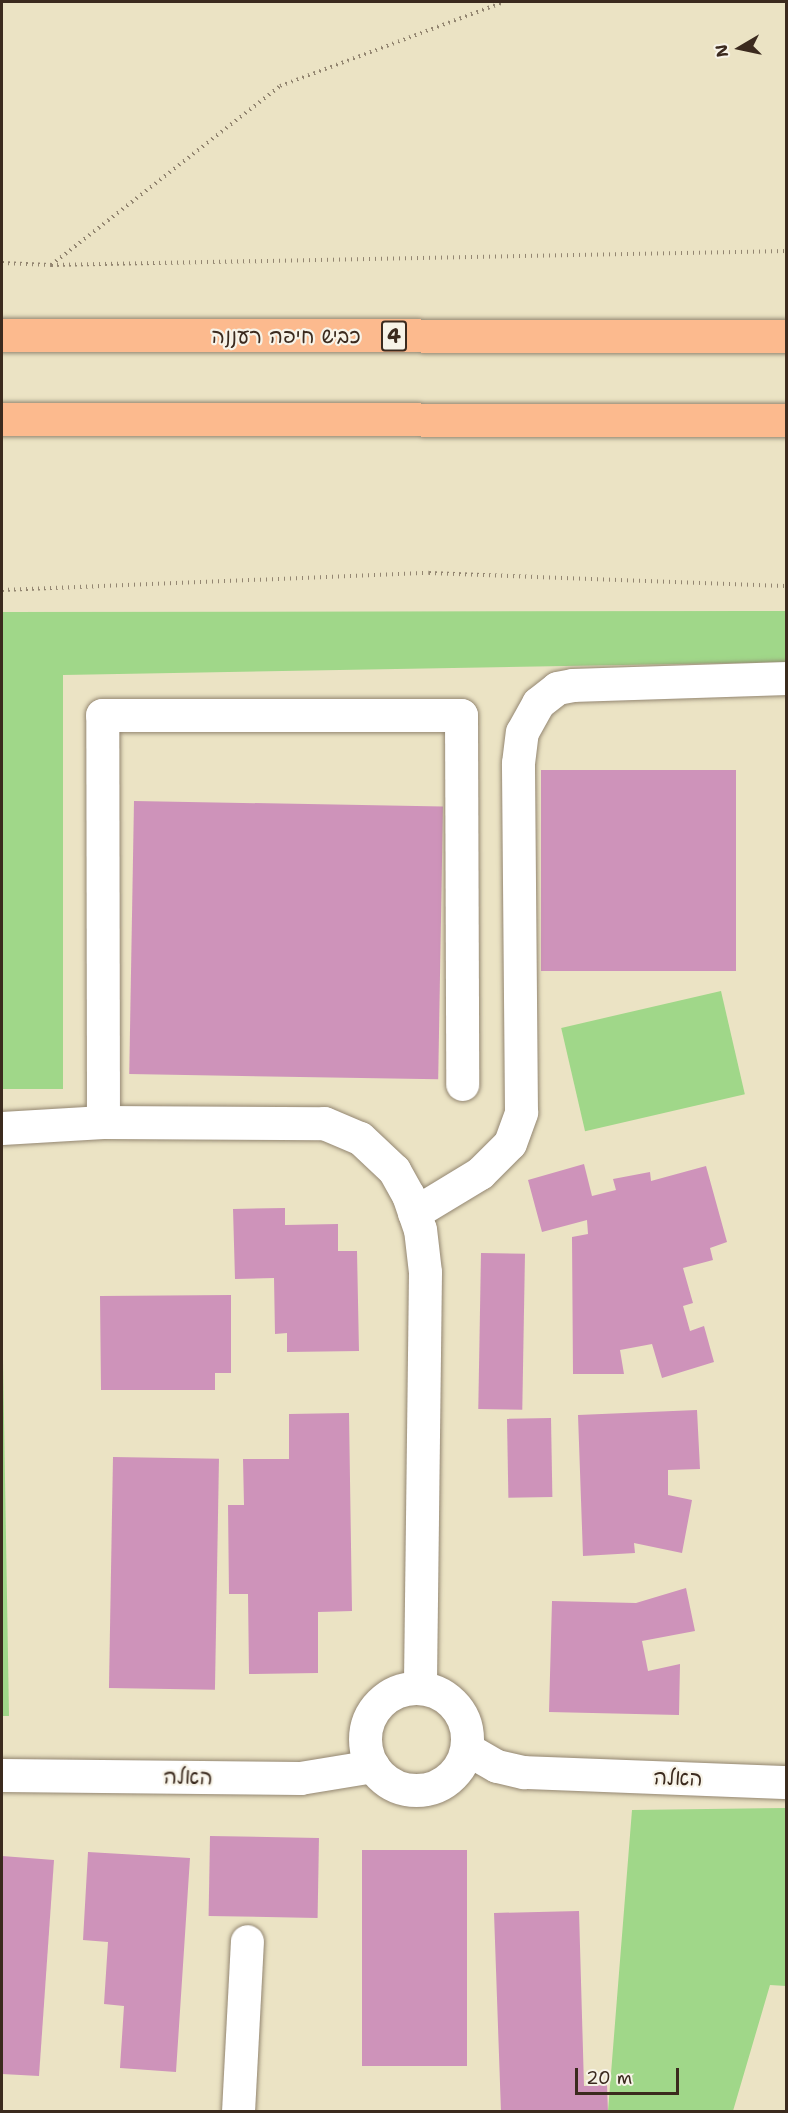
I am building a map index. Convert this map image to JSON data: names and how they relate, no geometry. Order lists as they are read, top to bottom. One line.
{"streets":{"highway":["כביש חיפה רעננה","4"],"street":["האלה"]},"scale_bar":"20 m","north":"left"}
